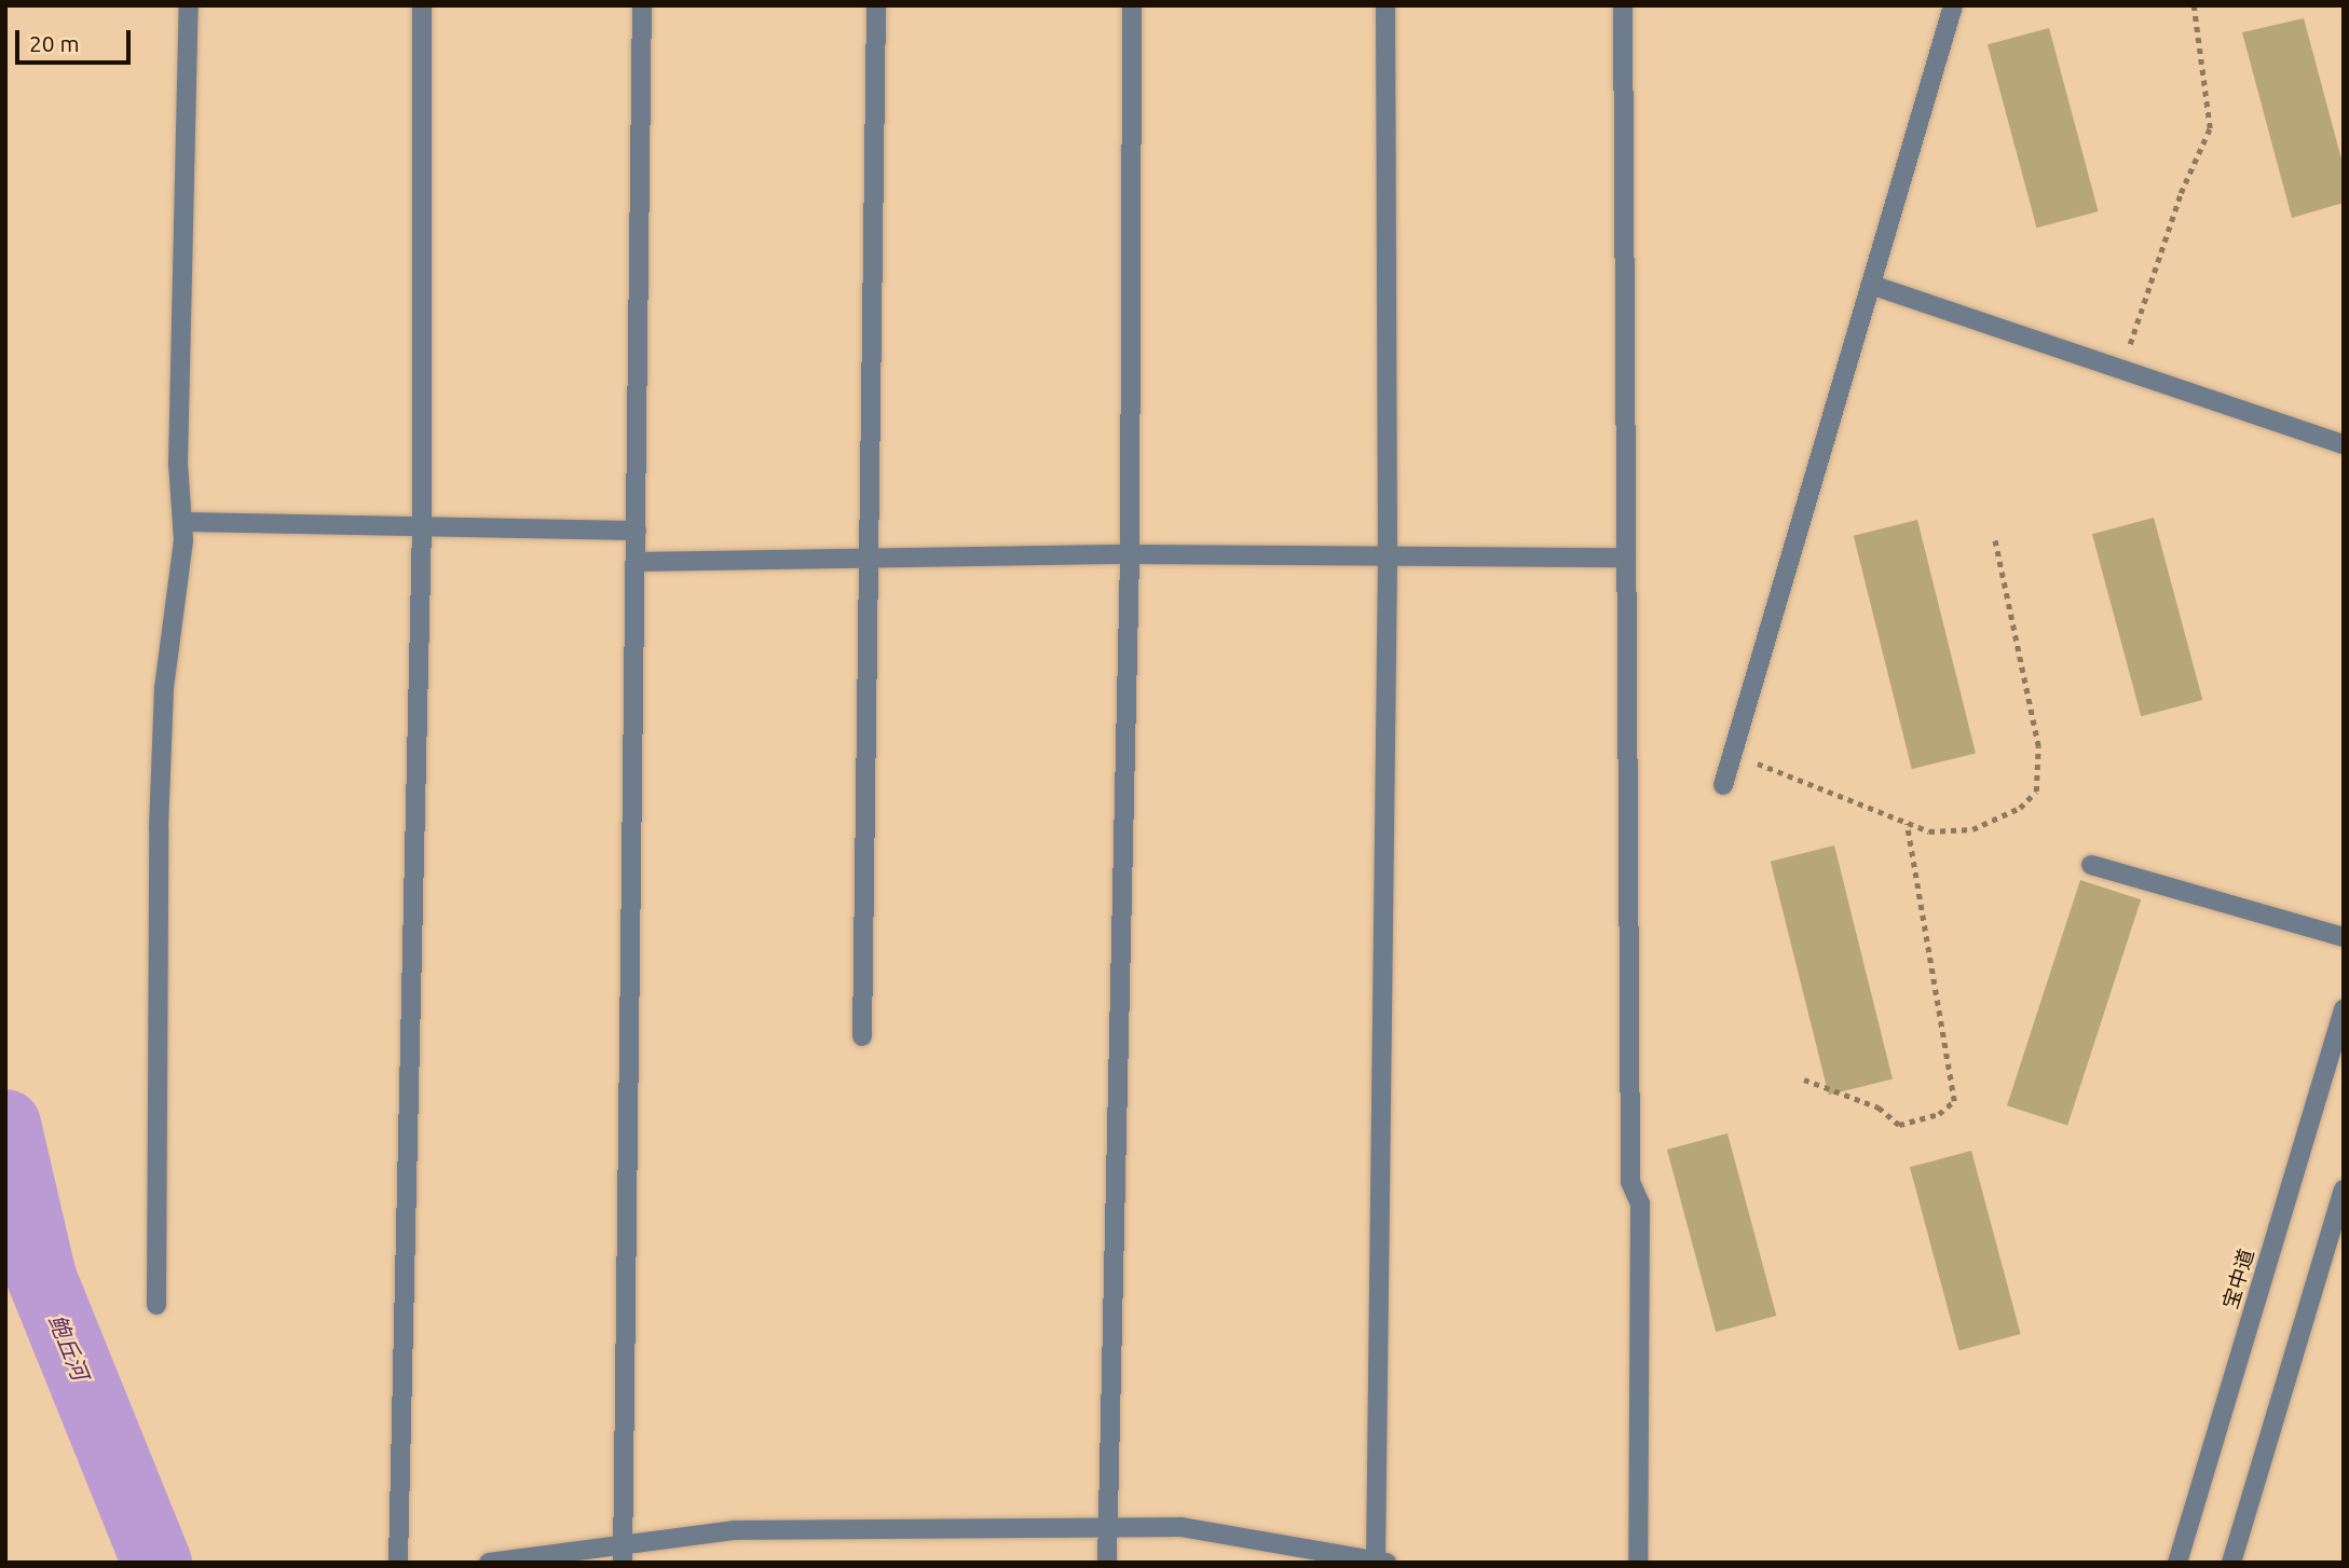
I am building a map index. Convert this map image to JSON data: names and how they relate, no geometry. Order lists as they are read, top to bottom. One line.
{"streets":{"street":["宝中道"]},"water":["鲍丘河"],"scale_bar":"20 m"}
